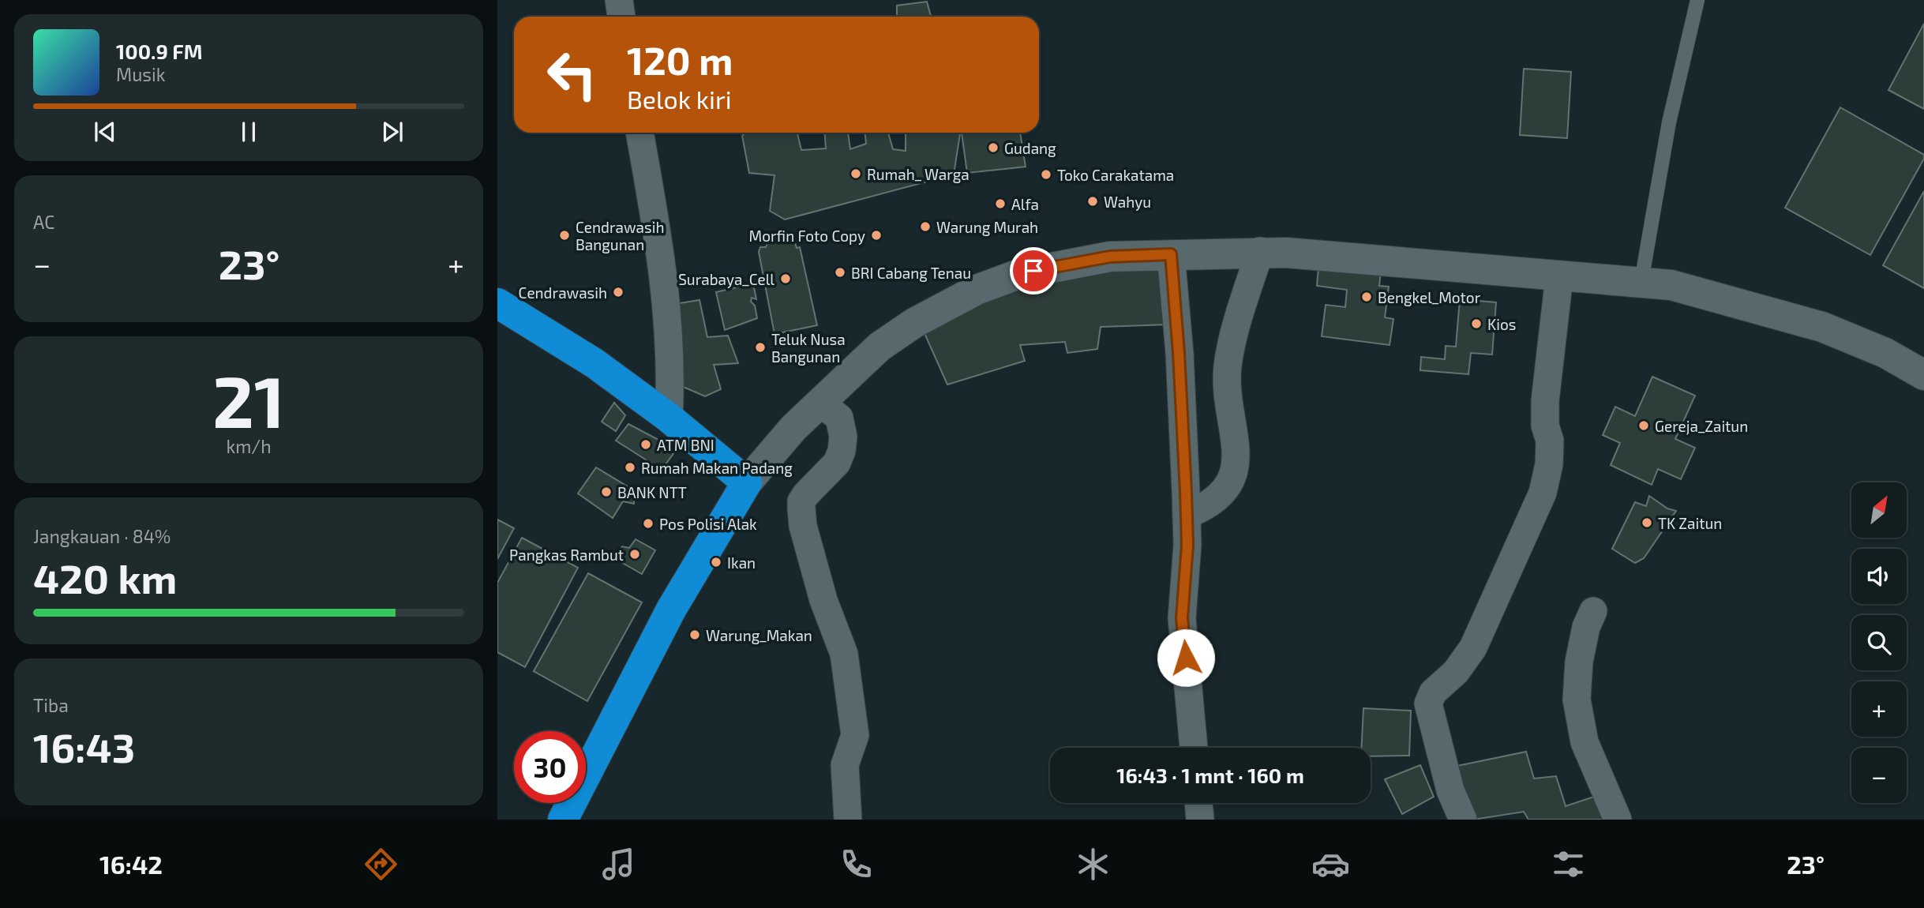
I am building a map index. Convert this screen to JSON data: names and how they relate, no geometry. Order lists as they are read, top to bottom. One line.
{"places":["Gudang","Rumah_ Warga","Toko Carakatama","Wahyu","Alfa","Warung Murah","Cendrawasih Bangunan","Morfin Foto Copy","BRI Cabang Tenau","Surabaya_Cell","Cendrawasih","Bengkel_Motor","Kios","Teluk Nusa Bangunan","Gereja_Zaitun","ATM BNI","Rumah Makan Padang","BANK NTT","TK Zaitun","Pos Polisi Alak","Pangkas Rambut","Ikan","Warung_Makan"],"north":"top right","page":{"turn":["120 m","Belok kiri"],"song":["100.9 FM","Musik"],"tile":["AC",["21","km/h"],["Jangkauan · 84%","420 km"],["Tiba","16:43"]],"heat":["−","23°","+"],"map_buttons":["+","−"],"limit":"30","trip":"16:43 · 1 mnt · 160 m","tabs":["16:42","23°"]}}
